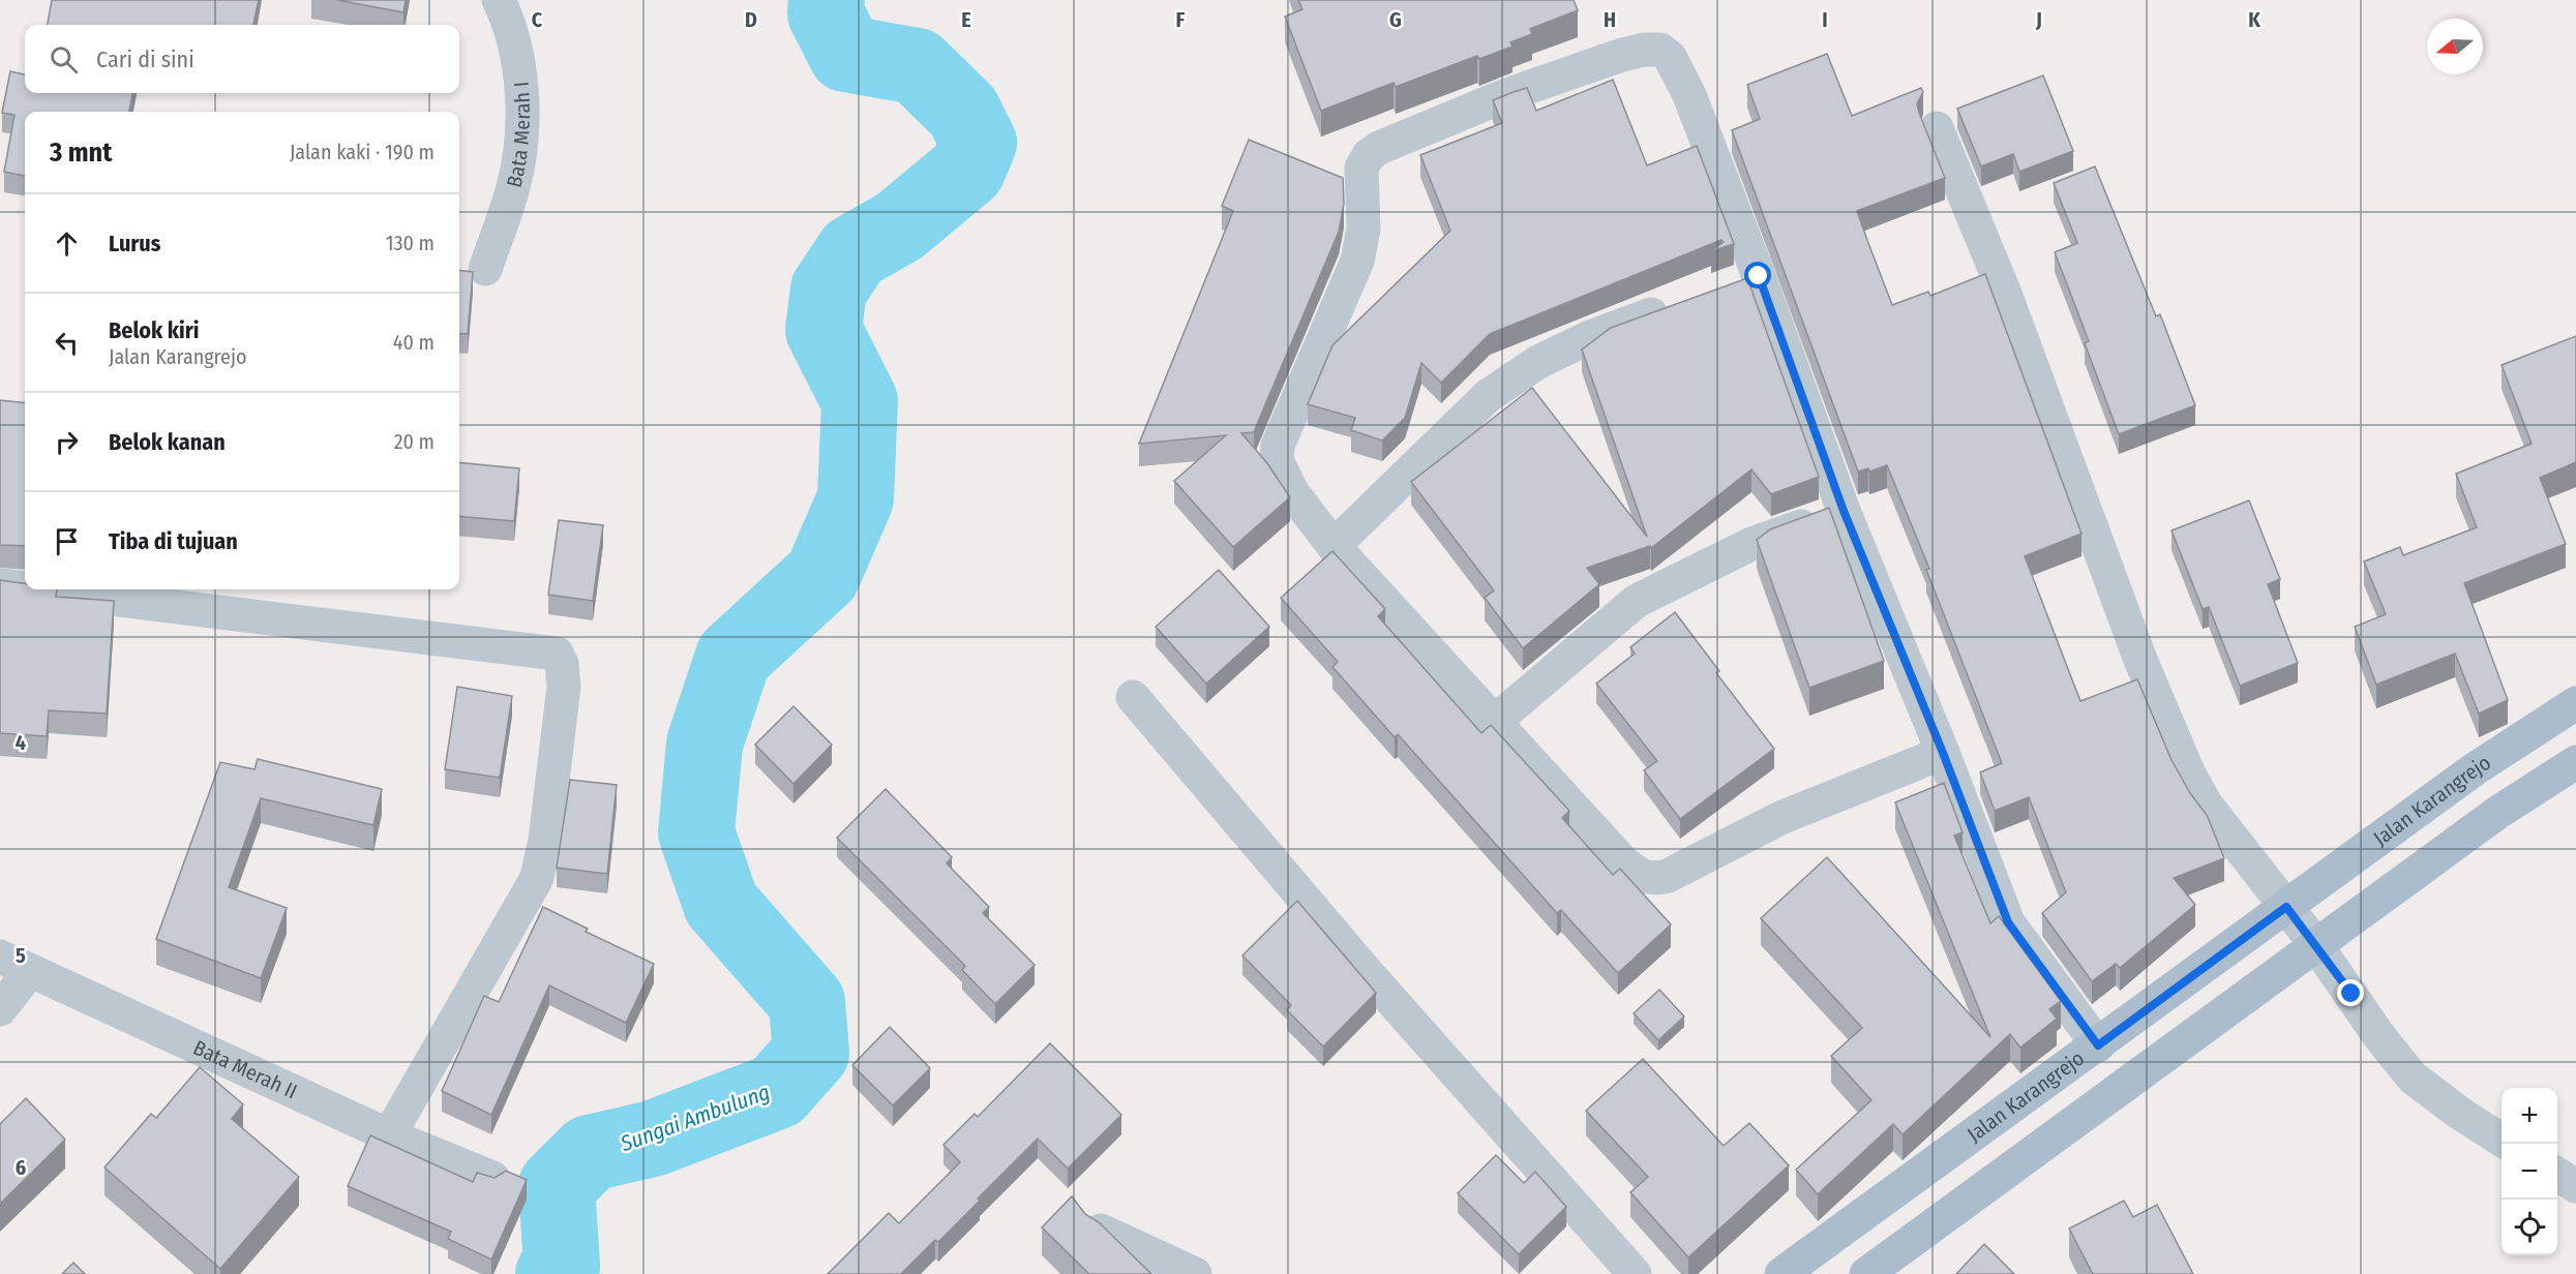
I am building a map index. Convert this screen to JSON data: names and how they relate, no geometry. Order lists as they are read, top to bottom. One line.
{"streets":{"main road":["Jalan Karangrejo"],"street":["Bata Merah I","Bata Merah II"]},"water":["Sungai Ambulung"],"north":"left","page":{"search":"Cari di sini","heading":["3 mnt","Jalan kaki · 190 m"],"list":[["Lurus","130 m"],["Belok kiri","Jalan Karangrejo","40 m"],["Belok kanan","20 m"],"Tiba di tujuan"],"map_buttons":["+","−"]},"grid":{"columns":["C","D","E","F","G","H","I","J","K"],"rows":["4","5","6"]}}
